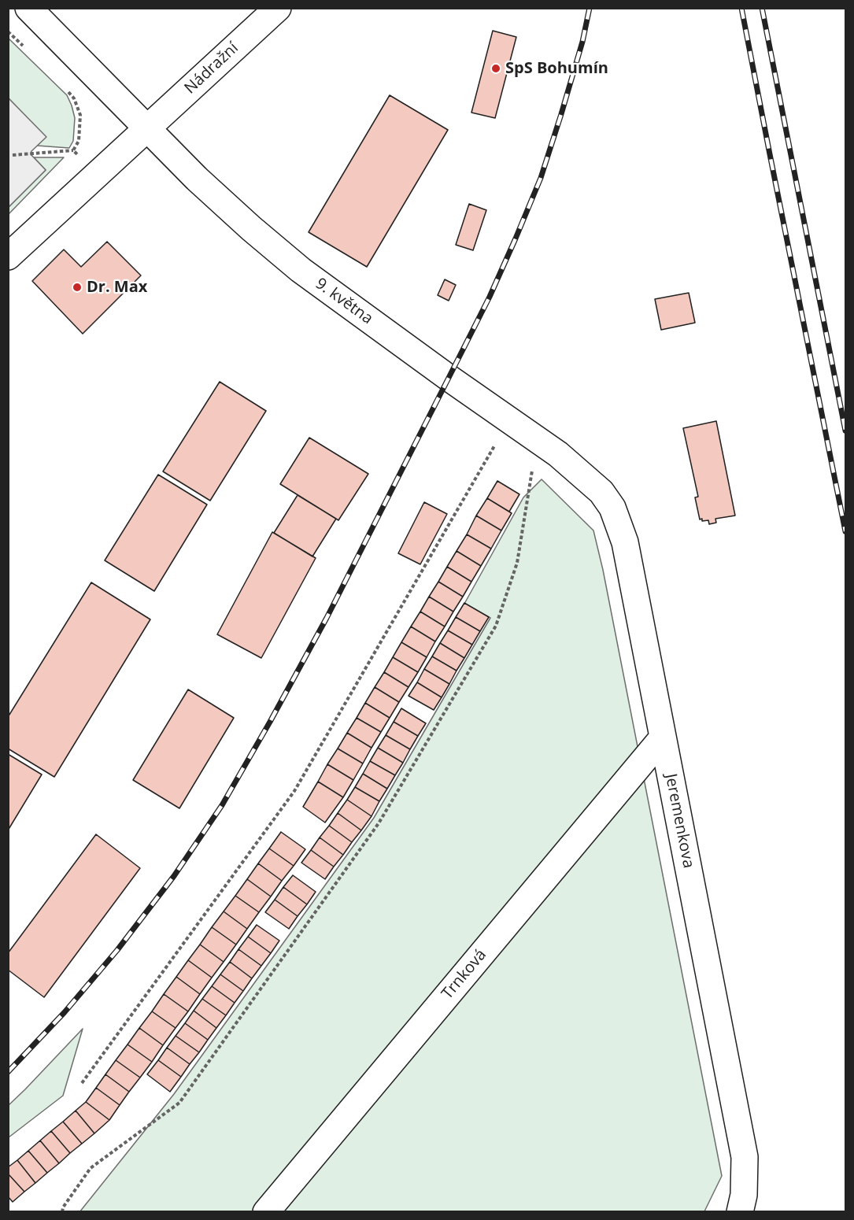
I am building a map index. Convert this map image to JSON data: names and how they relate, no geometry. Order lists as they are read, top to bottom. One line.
{"streets":{"street":["Nádražní","9. května","Jeremenkova","Trnková"]},"crossings":[["Nádražní","9. května"],["9. května","Jeremenkova"],["Jeremenkova","Trnková"]],"places":["SpS Bohumín","Dr. Max"]}
